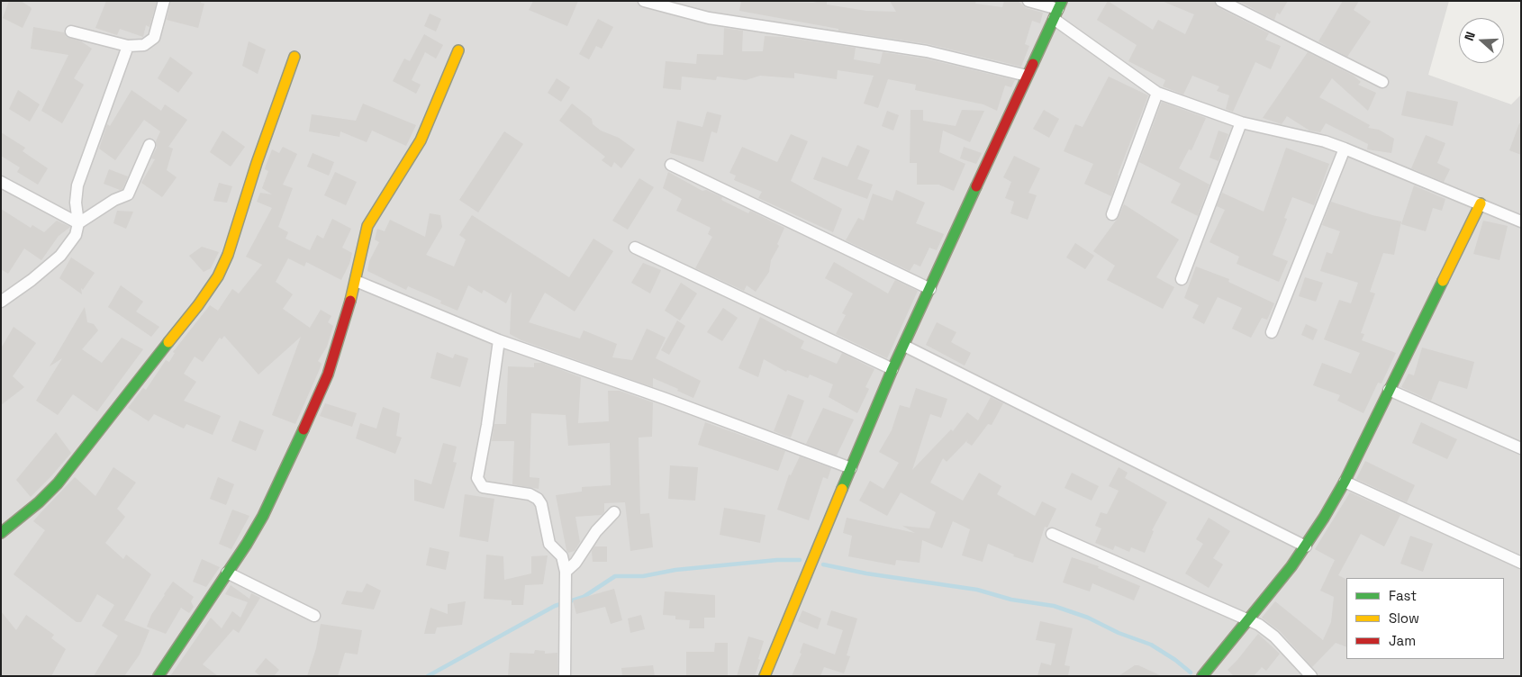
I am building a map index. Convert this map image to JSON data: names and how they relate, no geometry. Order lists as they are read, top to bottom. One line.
{"legend":["Fast","Slow","Jam"],"north":"left"}
